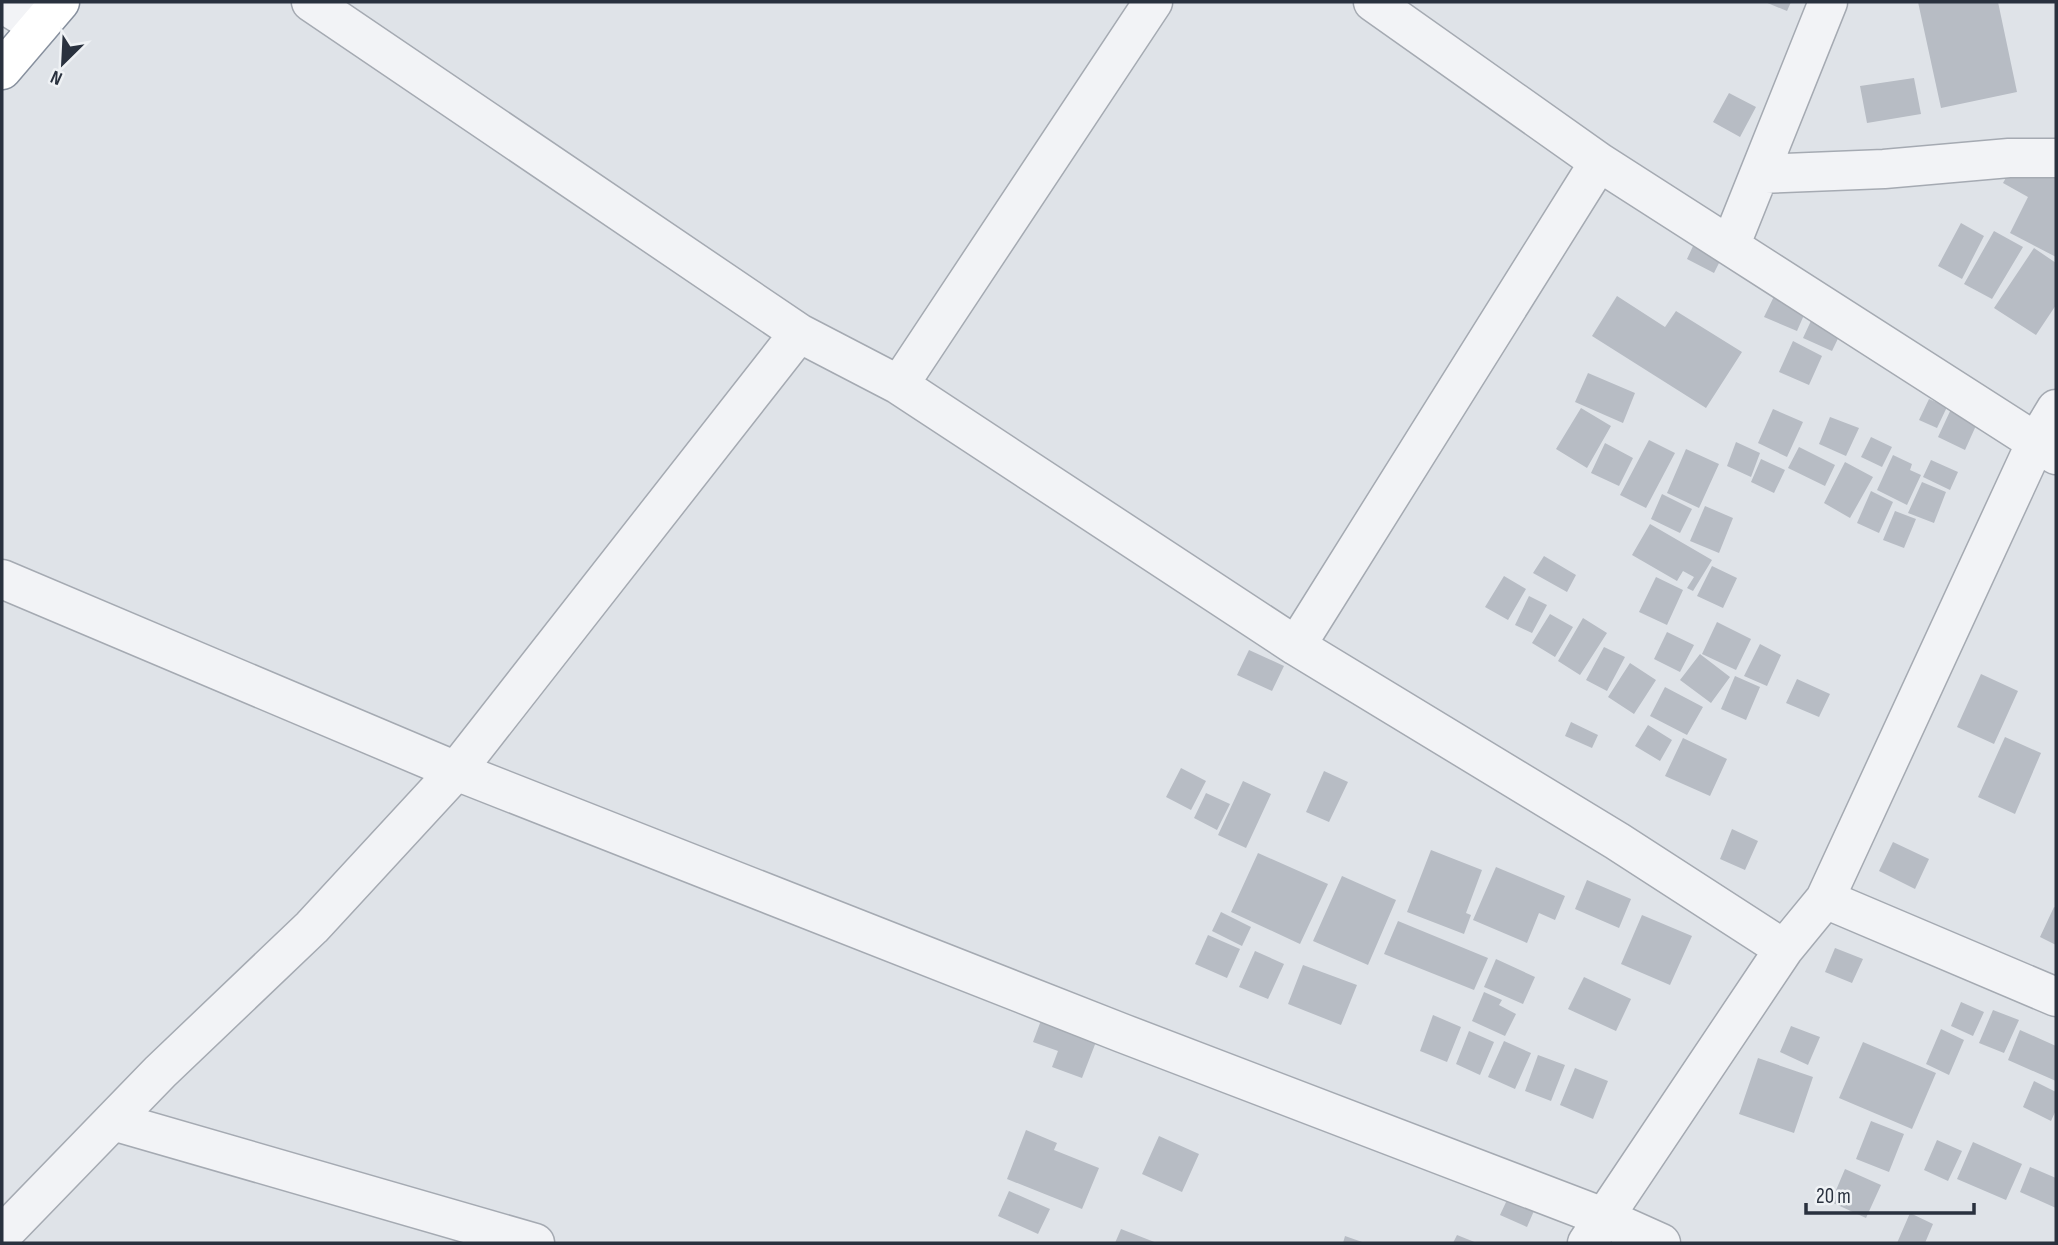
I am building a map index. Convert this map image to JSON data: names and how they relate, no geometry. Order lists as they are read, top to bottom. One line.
{"scale_bar":"20 m","north":"bottom left"}
